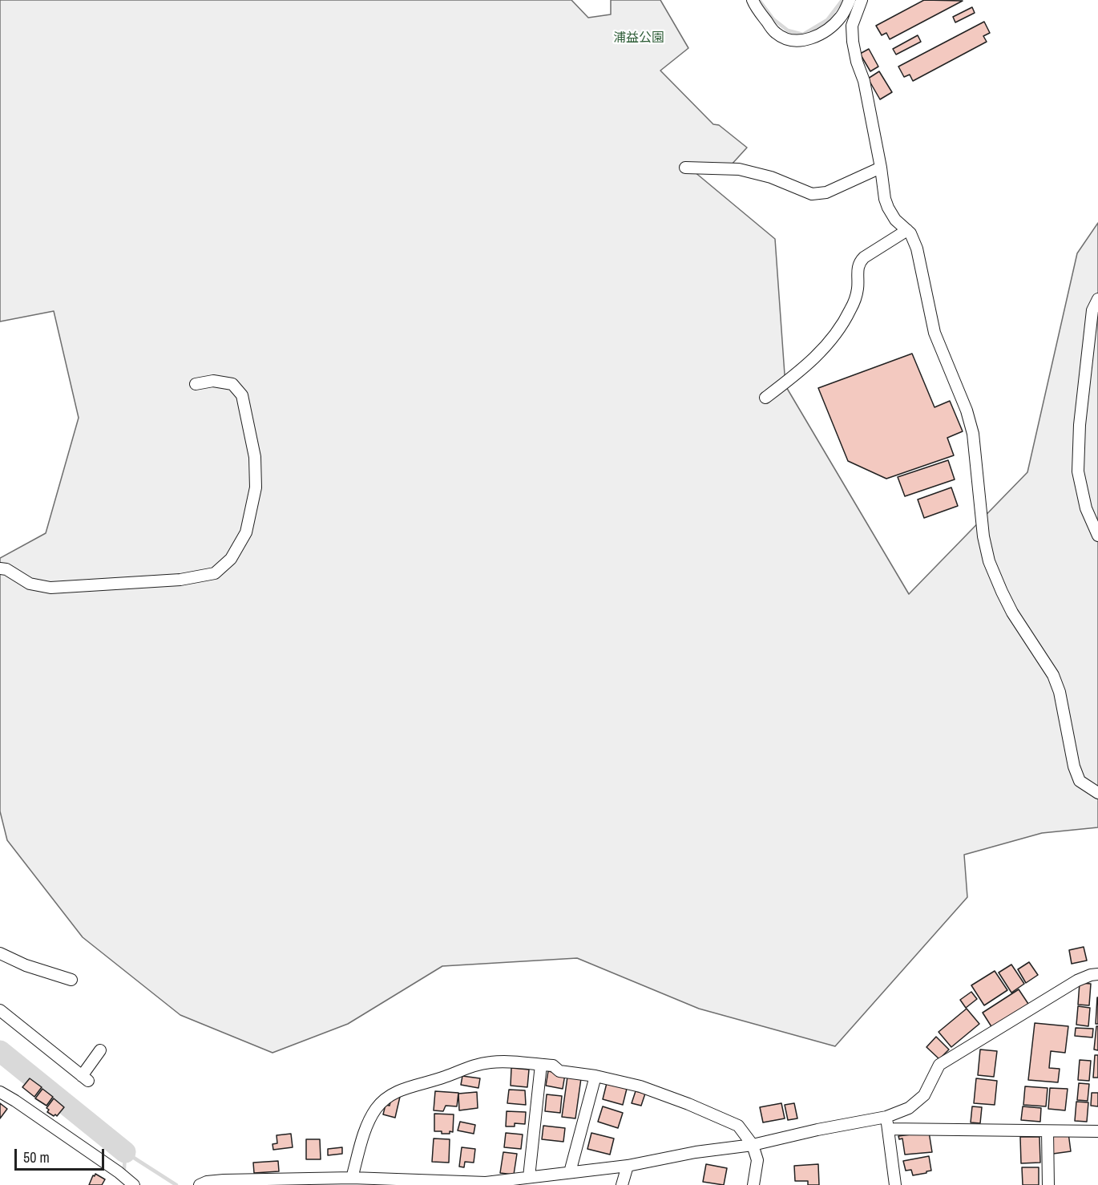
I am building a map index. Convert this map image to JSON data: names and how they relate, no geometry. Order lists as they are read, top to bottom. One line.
{"parks":["浦益公園"],"scale_bar":"50 m"}
